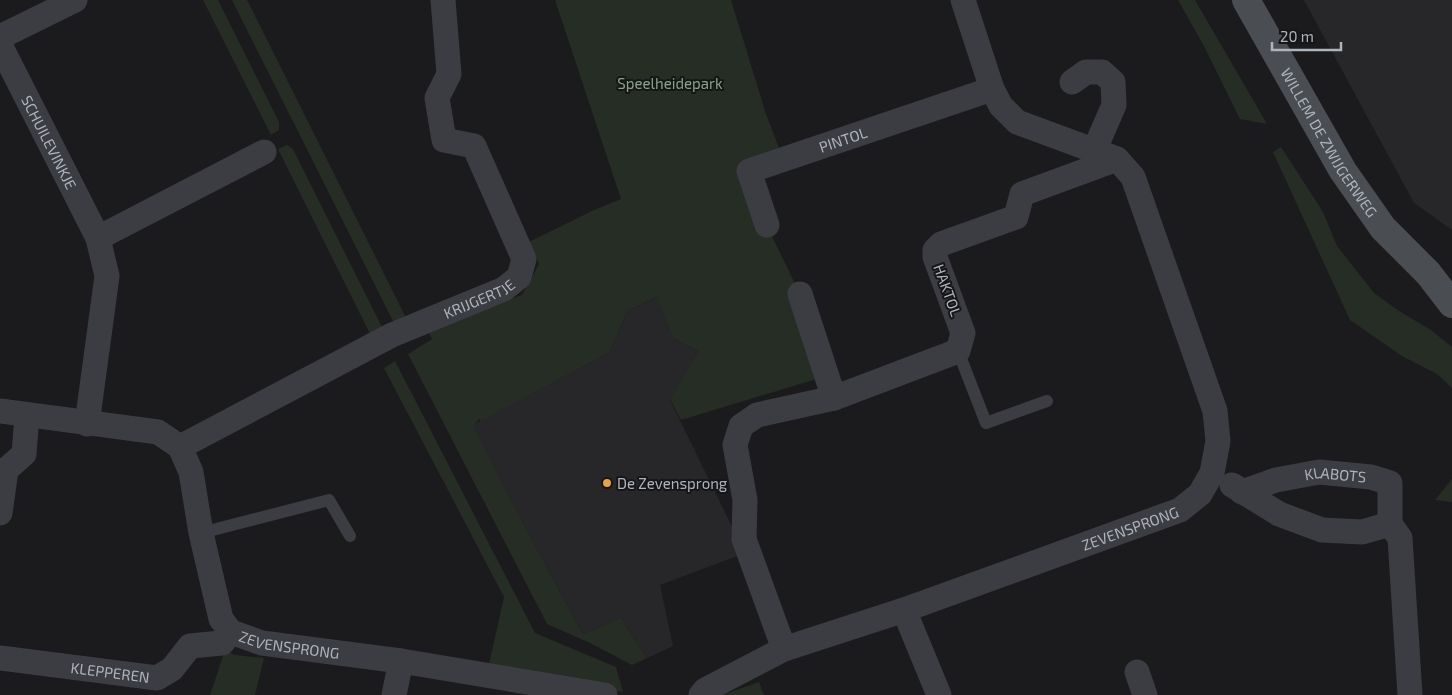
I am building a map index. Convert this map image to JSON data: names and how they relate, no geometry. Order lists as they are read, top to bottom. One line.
{"streets":{"main road":["WILLEM DE ZWIJGERWEG"],"street":["PINTOL","SCHUILEVINKJE","HAKTOL","KRIJGERTJE","KLABOTS","ZEVENSPRONG","KLEPPEREN"]},"crossings":[["PINTOL","ZEVENSPRONG"],["HAKTOL","ZEVENSPRONG"],["KRIJGERTJE","ZEVENSPRONG"],["ZEVENSPRONG","KLEPPEREN"]],"parks":["Speelheidepark"],"places":["De Zevensprong"],"scale_bar":"20 m"}
